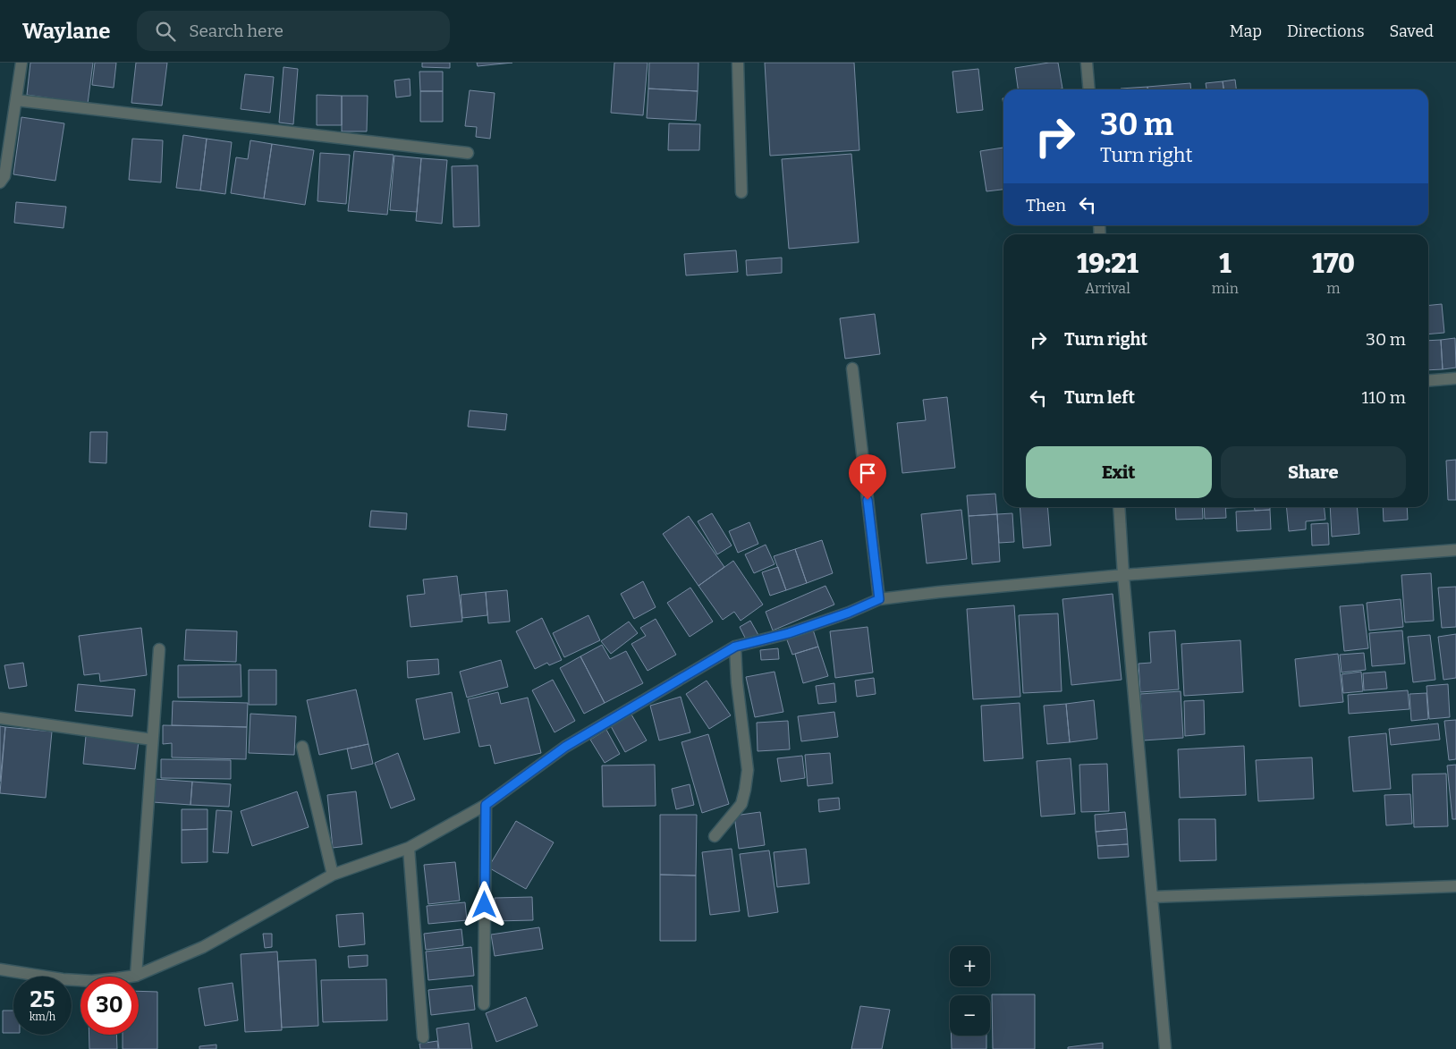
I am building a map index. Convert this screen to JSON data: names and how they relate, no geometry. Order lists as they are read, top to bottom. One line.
{"page":{"header":"Waylane","search":"Search here","nav":["Map","Directions","Saved"],"turn":["30 m","Turn right"],"then":"Then","eta":["19:21","Arrival","1","min","170","m"],"list":[{"name":"Turn right","value":"30 m"},{"name":"Turn left","value":"110 m"}],"buttons":["Exit","Share"],"map_buttons":["+","−"],"speed":"25 km/h","limit":"30"}}
